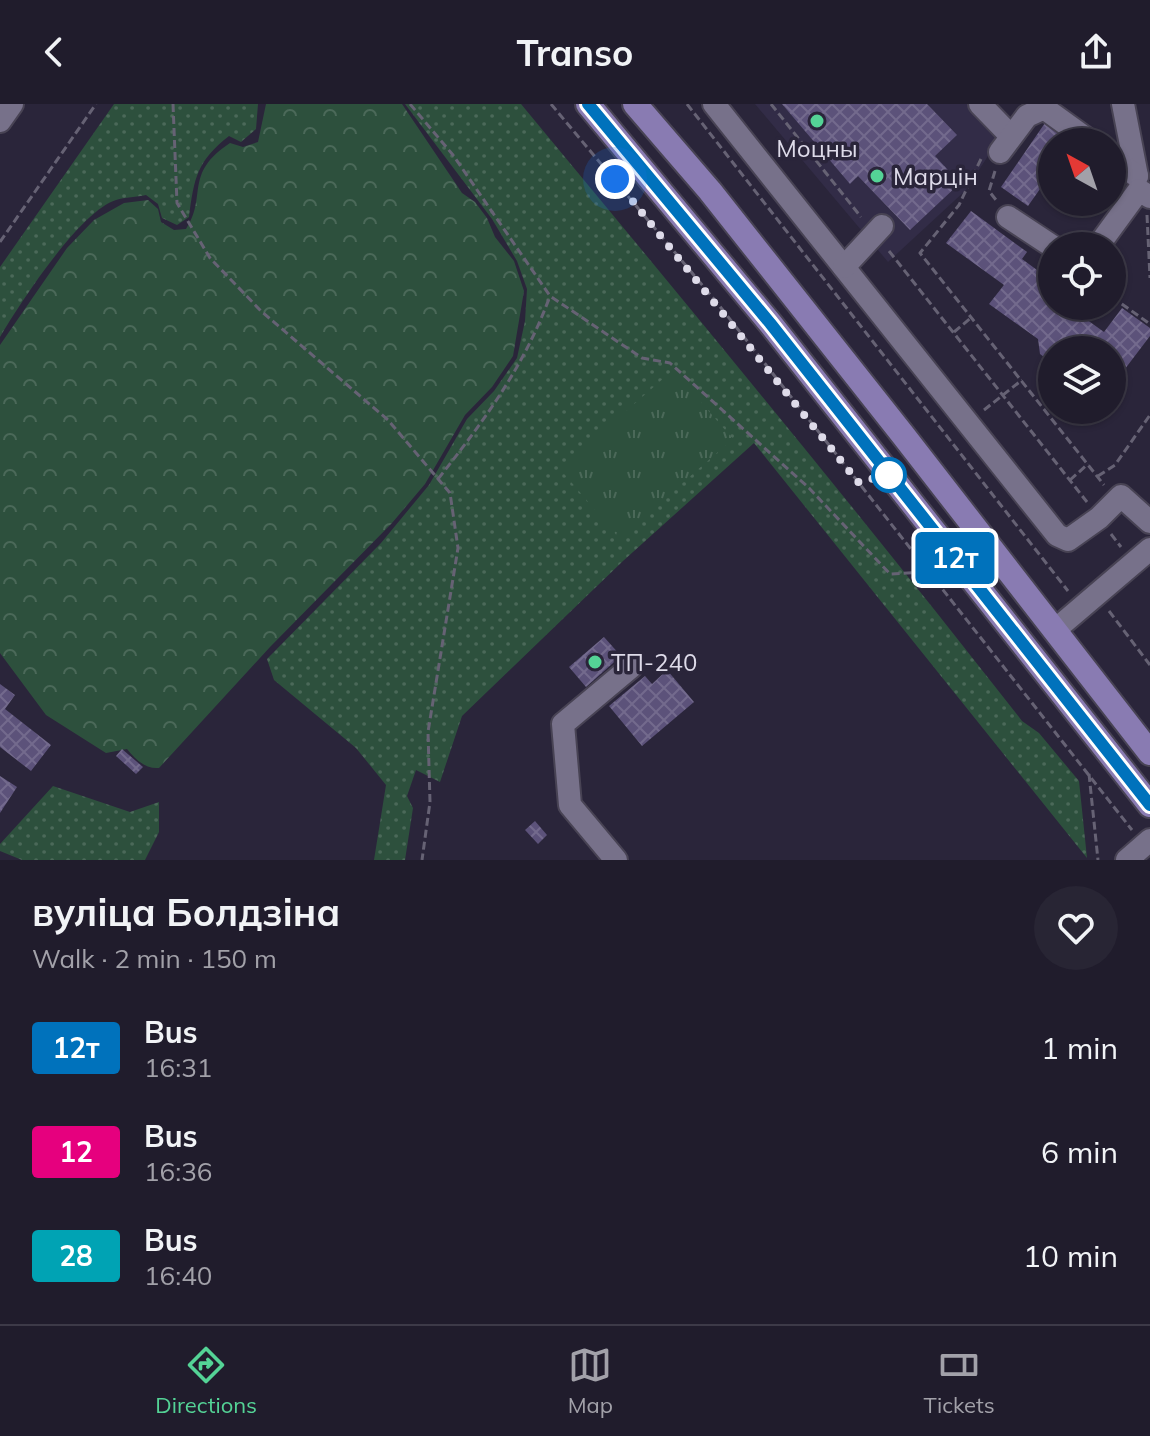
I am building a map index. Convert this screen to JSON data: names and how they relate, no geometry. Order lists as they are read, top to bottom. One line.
{"places":["Моцны","Марцін","ТП-240"],"lines":["bus line 12т"],"north":"top left","page":{"header":"Transo","on_map":"12т","heading":["вуліца Болдзіна","Walk · 2 min · 150 m"],"list":[{"mark":"12т","name":"Bus","note":"16:31","value":"1 min"},{"mark":"12","name":"Bus","note":"16:36","value":"6 min"},{"mark":"28","name":"Bus","note":"16:40","value":"10 min"}],"tabs":["Directions","Map","Tickets"]}}
